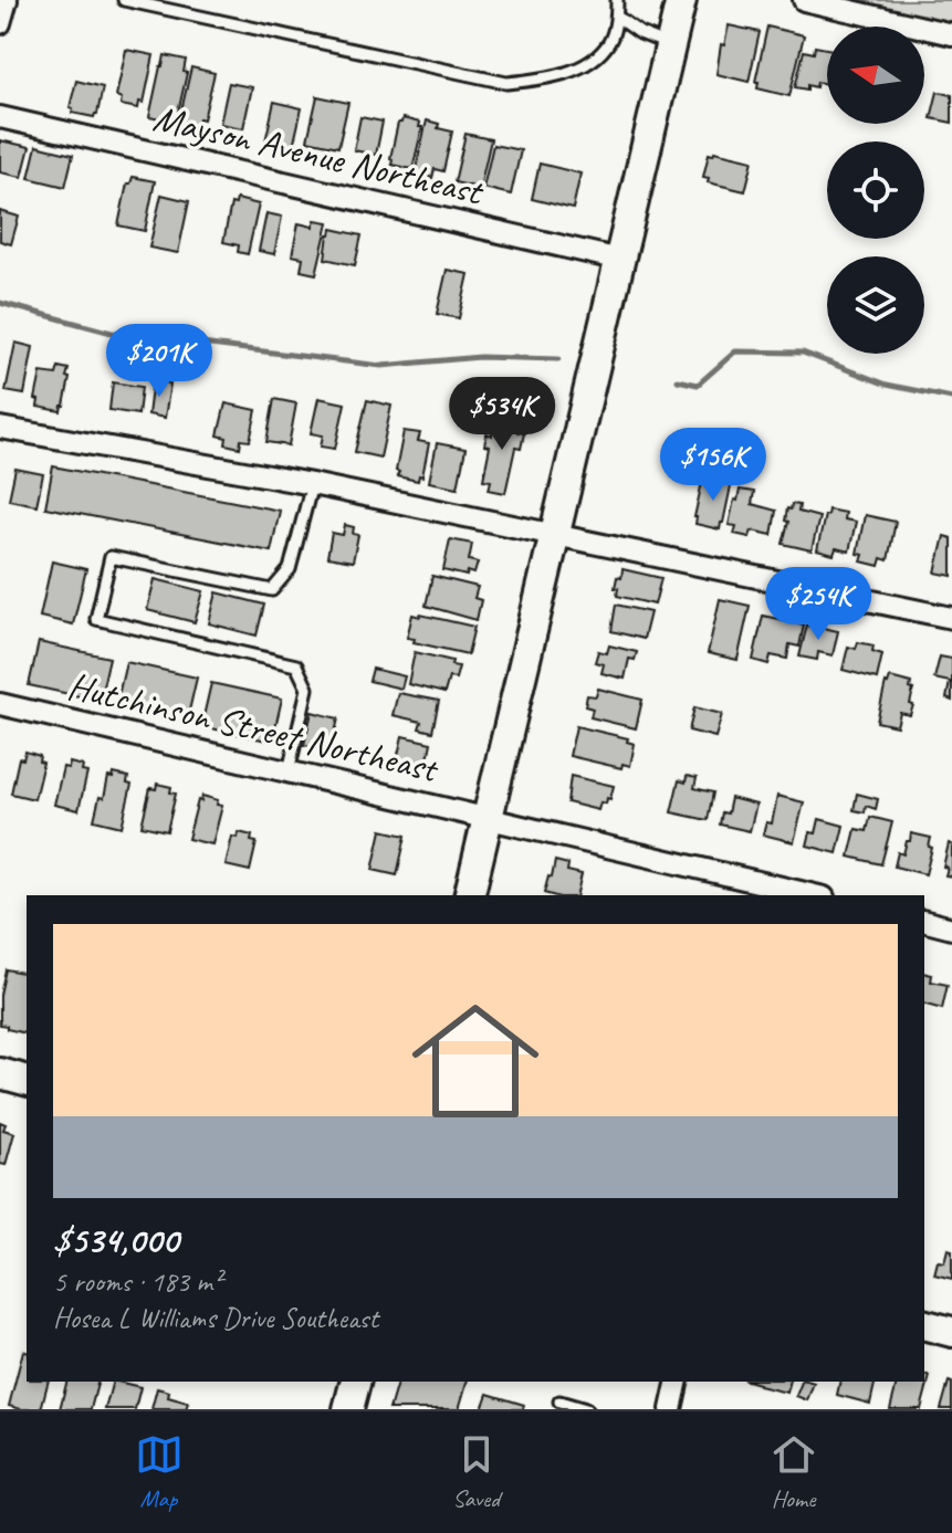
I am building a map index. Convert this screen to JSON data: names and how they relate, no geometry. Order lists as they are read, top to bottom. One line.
{"streets":{"street":["Mayson Avenue Northeast","Hutchinson Street Northeast"]},"north":"left","page":{"price":["$201K","$534K","$156K","$254K"],"list":[{"name":"$534,000","note":"5 rooms · 183 m² · Hosea L Williams Drive Southeast"}],"tabs":["Map","Saved","Home"]}}
